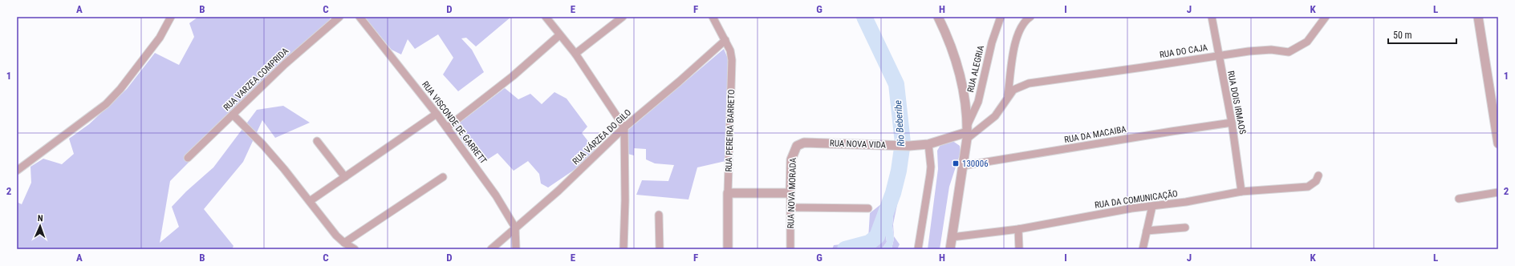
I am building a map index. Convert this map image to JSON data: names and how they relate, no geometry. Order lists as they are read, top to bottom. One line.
{"streets":{"street":["RUA DO CAJA","RUA ALEGRIA","RUA VARZEA COMPRIDA","RUA DOIS IRMAOS","RUA VISCONDE DE GARRETT","RUA PEREIRA BARRETO","RUA DA MACAIBA","RUA VÁRZEA DO GILO","RUA NOVA VIDA","RUA NOVA MORADA","RUA DA COMUNICAÇÃO"]},"crossings":[["RUA DO CAJA","RUA DOIS IRMAOS"],["RUA ALEGRIA","RUA NOVA VIDA"],["RUA DOIS IRMAOS","RUA DA MACAIBA"],["RUA DOIS IRMAOS","RUA DA COMUNICAÇÃO"],["RUA VISCONDE DE GARRETT","RUA VÁRZEA DO GILO"],["RUA PEREIRA BARRETO","RUA VÁRZEA DO GILO"],["RUA NOVA VIDA","RUA NOVA MORADA"]],"water":["Rio Beberibe"],"places":{"transit":["130006"]},"scale_bar":"50 m","north":"top","grid":{"columns":["A","B","C","D","E","F","G","H","I","J","K","L"],"rows":["1","2"]}}
